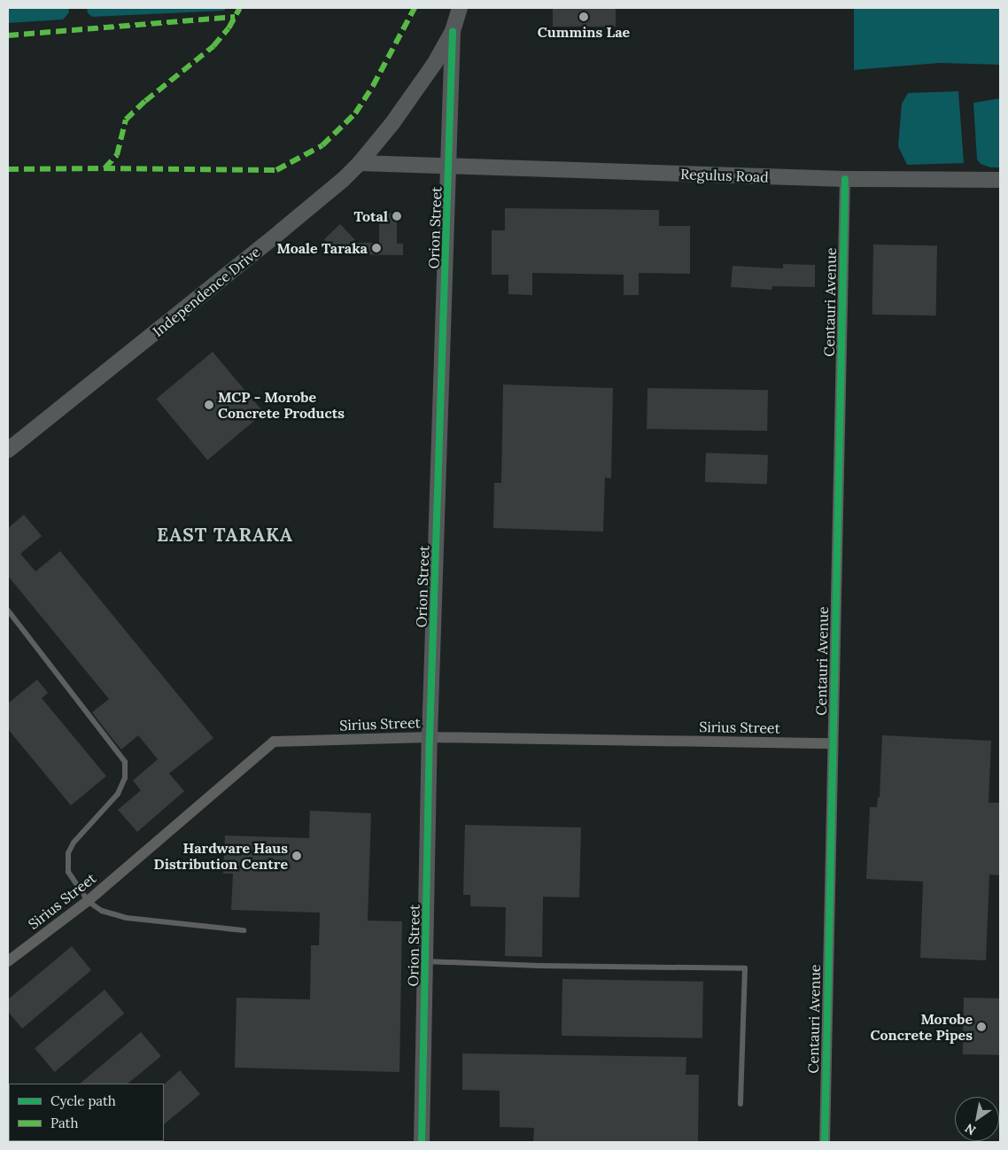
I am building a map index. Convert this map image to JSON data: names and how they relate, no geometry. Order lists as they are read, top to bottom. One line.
{"streets":{"street":["Regulus Road","Orion Street","Independence Drive","Centauri Avenue","Sirius Street"]},"crossings":[["Regulus Road","Orion Street"],["Regulus Road","Independence Drive"],["Regulus Road","Centauri Avenue"],["Orion Street","Independence Drive"],["Orion Street","Sirius Street"],["Centauri Avenue","Sirius Street"]],"districts":["EAST TARAKA"],"places":["Cummins Lae","Total","Moale Taraka","MCP - Morobe Concrete Products","Hardware Haus Distribution Centre","Morobe Concrete Pipes"],"legend":["Cycle path","Path"],"north":"bottom left"}
